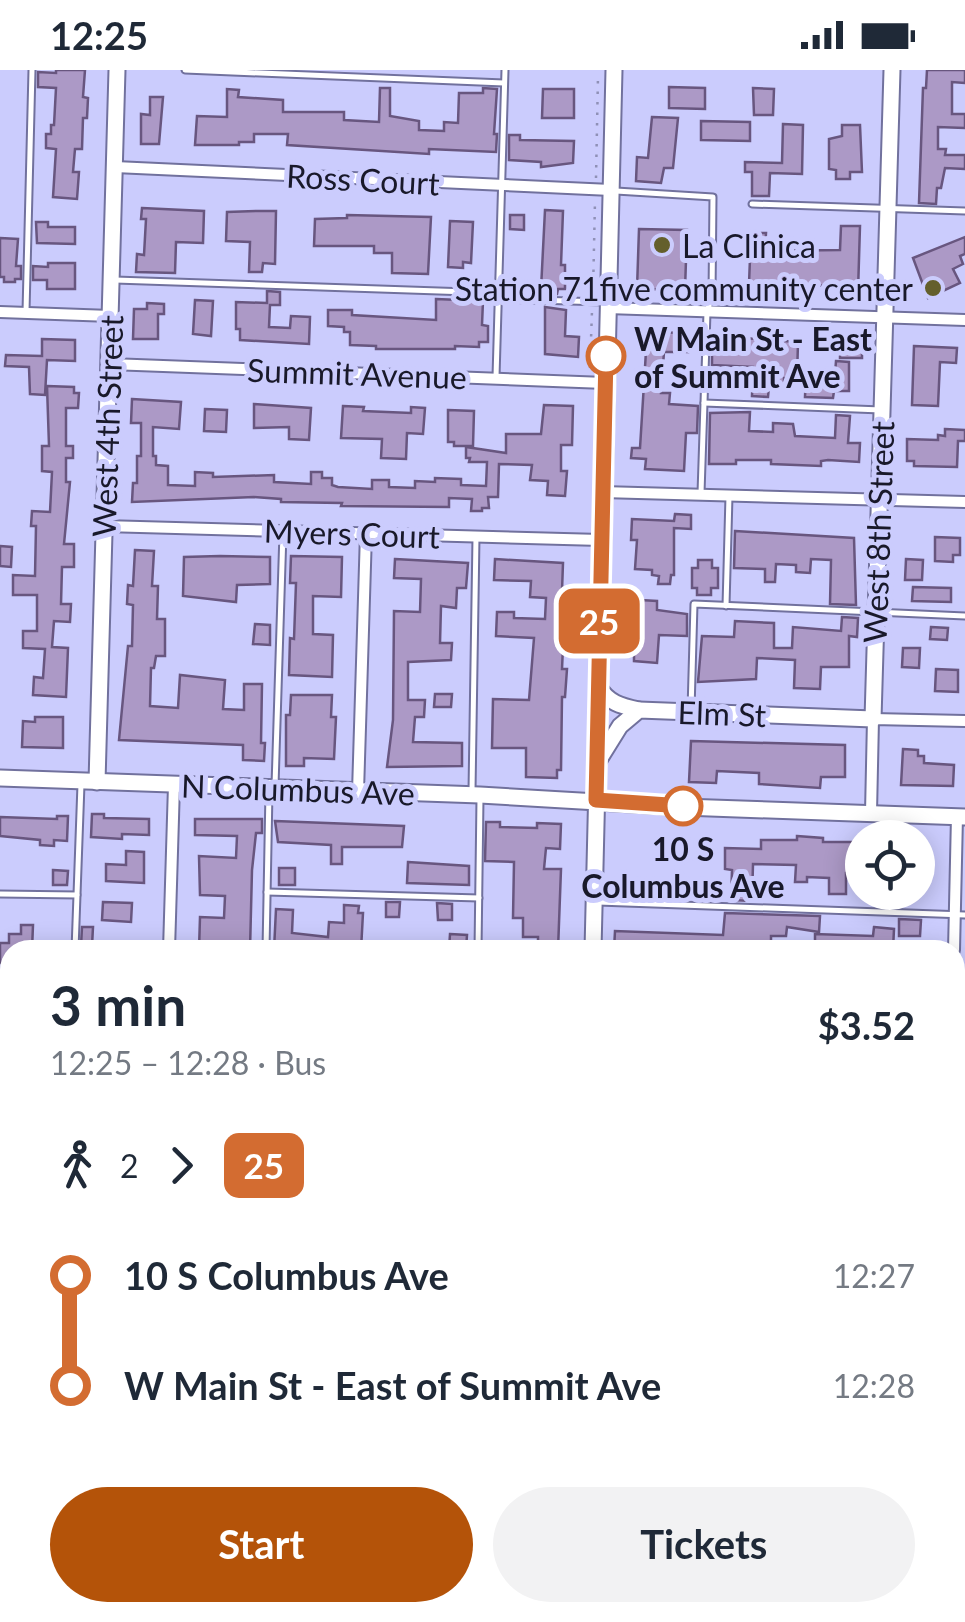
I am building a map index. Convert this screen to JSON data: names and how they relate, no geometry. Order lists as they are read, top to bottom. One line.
{"streets":{"main road":["West 4th Street","West 8th Street","Elm St","N Columbus Ave"],"street":["Ross Court","Summit Avenue","Myers Court"]},"crossings":[["Ross Court","West 4th Street"],["Summit Avenue","West 4th Street"],["West 4th Street","Myers Court"],["West 4th Street","N Columbus Ave"],["West 8th Street","Elm St"],["West 8th Street","N Columbus Ave"]],"places":["La Clinica","Station 71five community center","W Main St - East of Summit Ave","10 S Columbus Ave"],"lines":["bus line 25"],"page":{"status":"12:25","on_map":"25","heading":["3 min","12:25 – 12:28 · Bus","$3.52"],"legs":["2","25"],"list":[{"name":"10 S Columbus Ave","value":"12:27"},{"name":"W Main St - East of Summit Ave","value":"12:28"}],"buttons":["Start","Tickets"]}}
